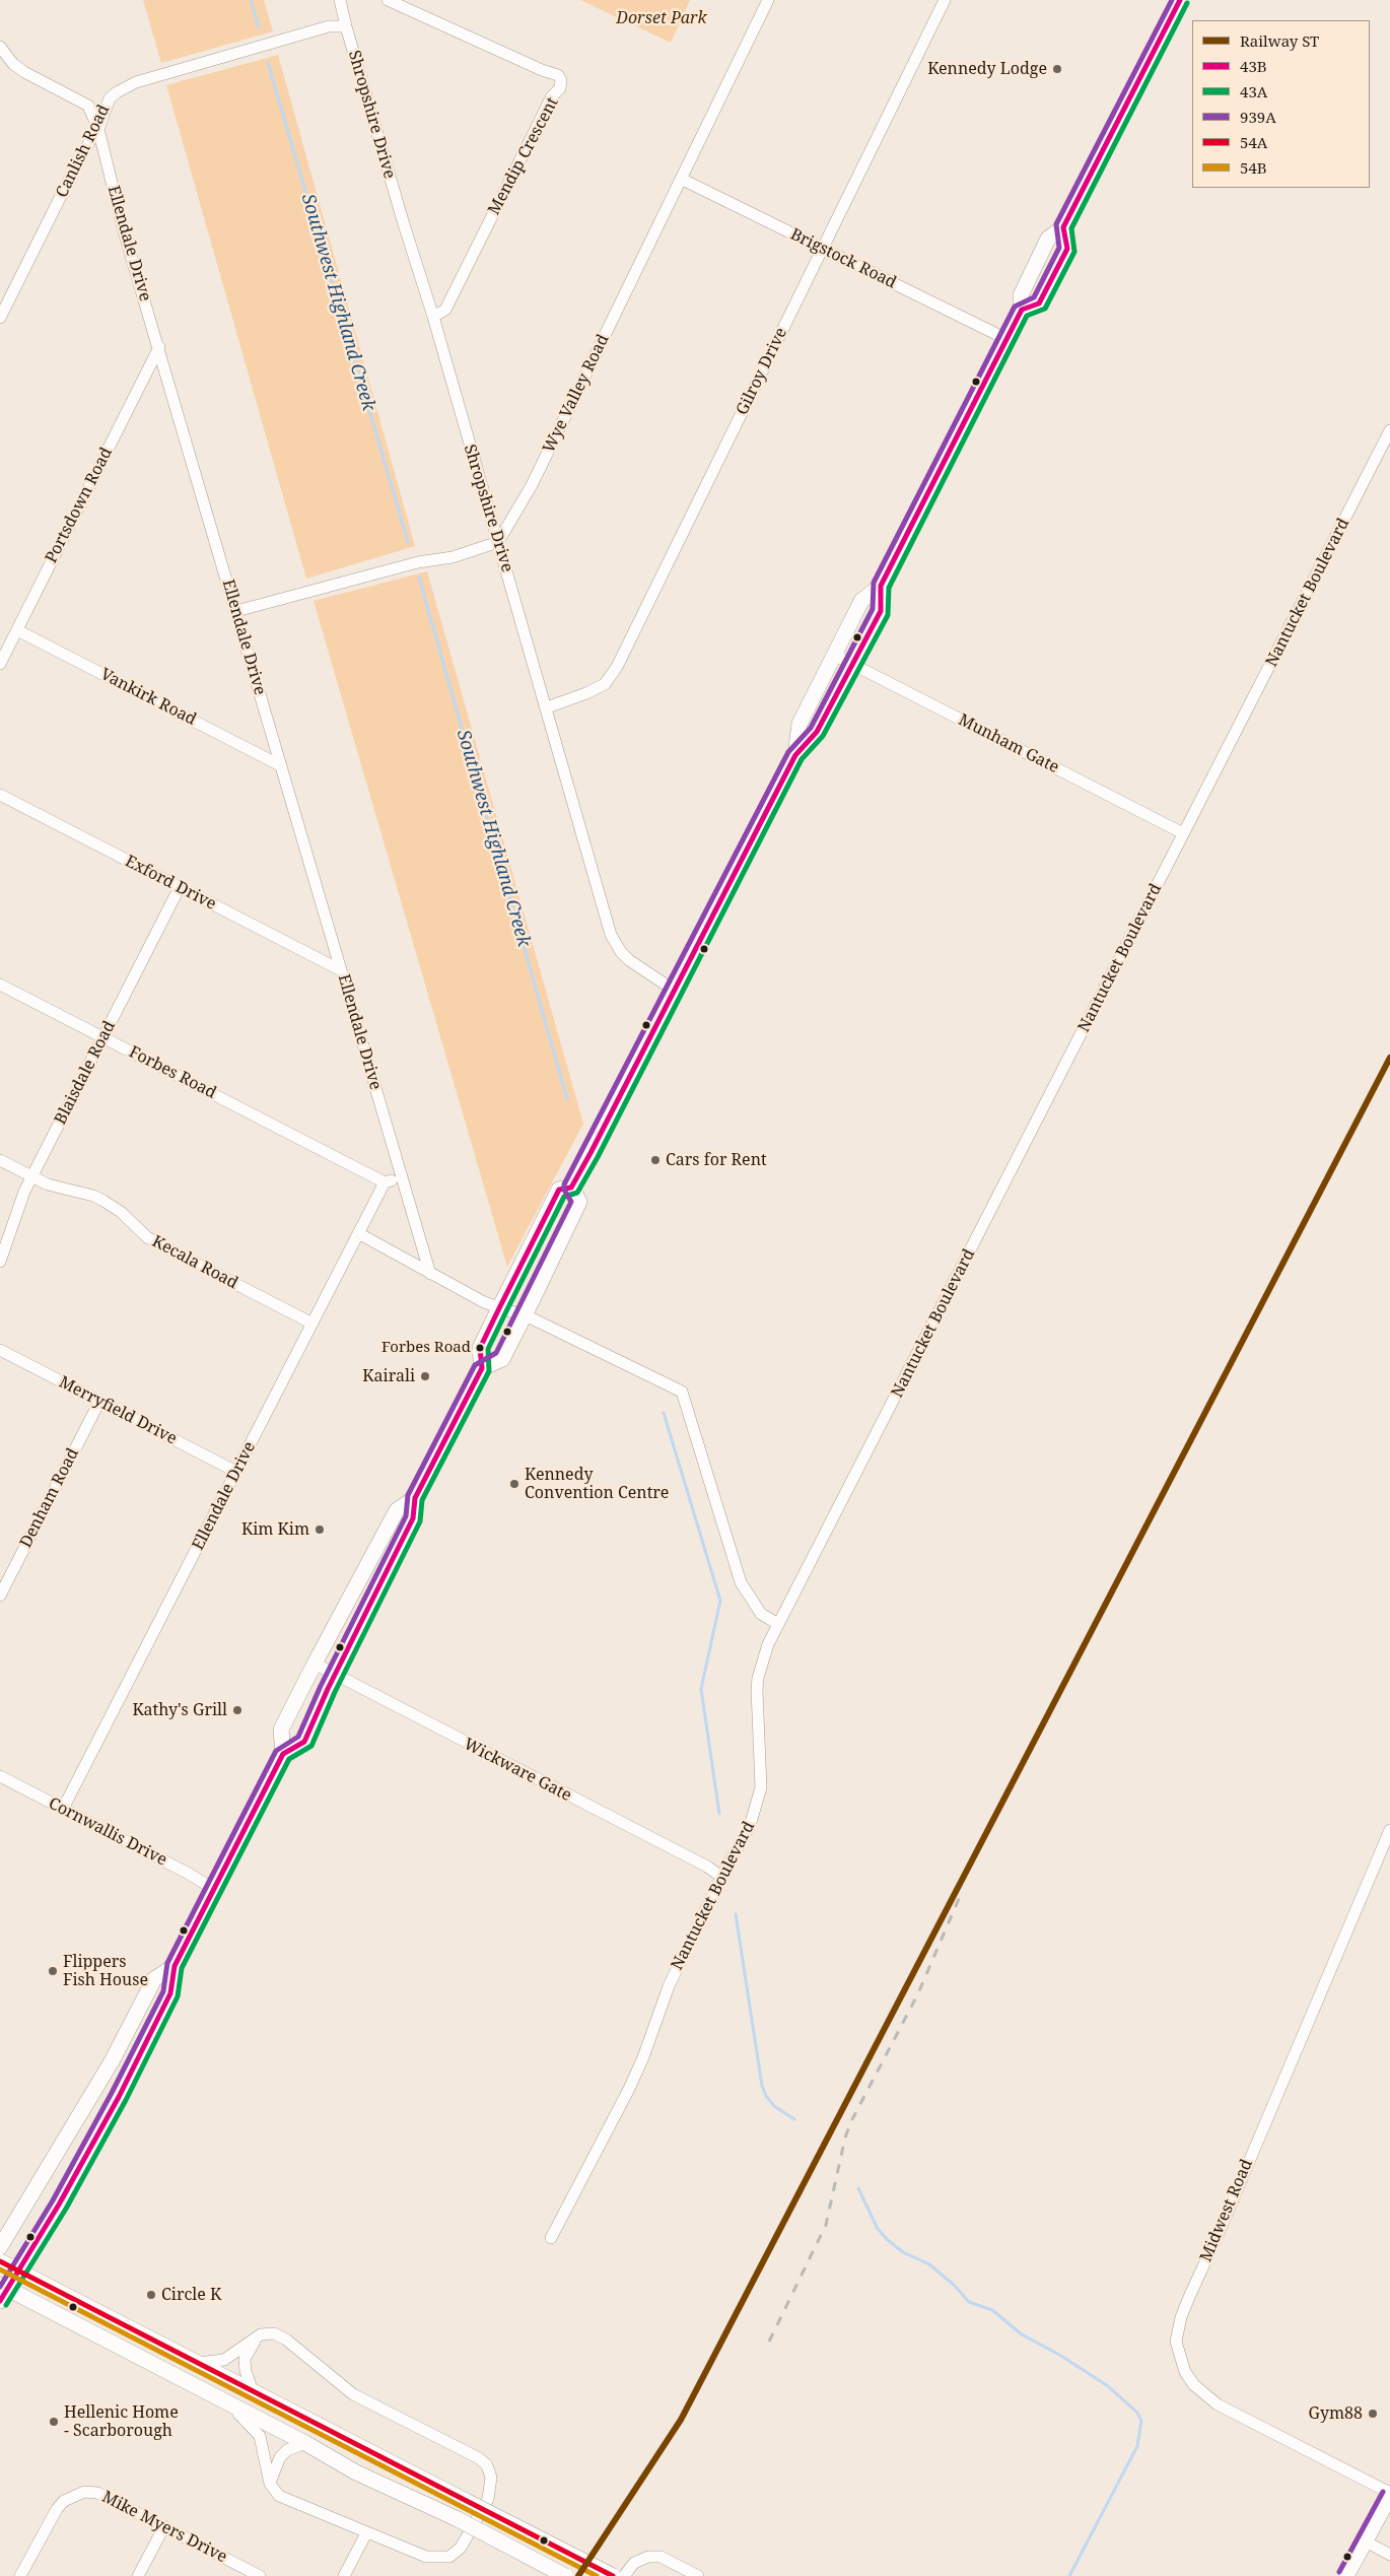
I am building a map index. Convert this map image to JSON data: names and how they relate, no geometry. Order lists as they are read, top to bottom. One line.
{"streets":{"street":["Shropshire Drive","Canlish Road","Mendip Crescent","Ellendale Drive","Brigstock Road","Gilroy Drive","Wye Valley Road","Portsdown Road","Nantucket Boulevard","Vankirk Road","Munham Gate","Exford Drive","Blaisdale Road","Forbes Road","Kecala Road","Merryfield Drive","Denham Road","Wickware Gate","Cornwallis Drive","Midwest Road","Mike Myers Drive"]},"crossings":[["Shropshire Drive","Canlish Road"],["Shropshire Drive","Mendip Crescent"],["Shropshire Drive","Gilroy Drive"],["Shropshire Drive","Wye Valley Road"],["Canlish Road","Ellendale Drive"],["Ellendale Drive","Portsdown Road"],["Ellendale Drive","Vankirk Road"],["Ellendale Drive","Exford Drive"],["Ellendale Drive","Forbes Road"],["Ellendale Drive","Kecala Road"],["Ellendale Drive","Merryfield Drive"],["Ellendale Drive","Cornwallis Drive"],["Brigstock Road","Gilroy Drive"],["Brigstock Road","Wye Valley Road"],["Portsdown Road","Vankirk Road"],["Nantucket Boulevard","Munham Gate"],["Nantucket Boulevard","Wickware Gate"],["Exford Drive","Blaisdale Road"],["Blaisdale Road","Forbes Road"],["Blaisdale Road","Kecala Road"],["Merryfield Drive","Denham Road"]],"water":["Southwest Highland Creek"],"parks":["Dorset Park"],"places":["Kennedy Lodge","Cars for Rent","Forbes Road","Kairali","Kennedy Convention Centre","Kim Kim","Kathy's Grill","Flippers Fish House","Circle K","Gym88","Hellenic Home - Scarborough"],"lines":["transit line 43B","transit line 939A","transit line 43A","rail line ST","transit line 54A","transit line 54B"],"legend":["Railway ST","43B","43A","939A","54A","54B"]}
